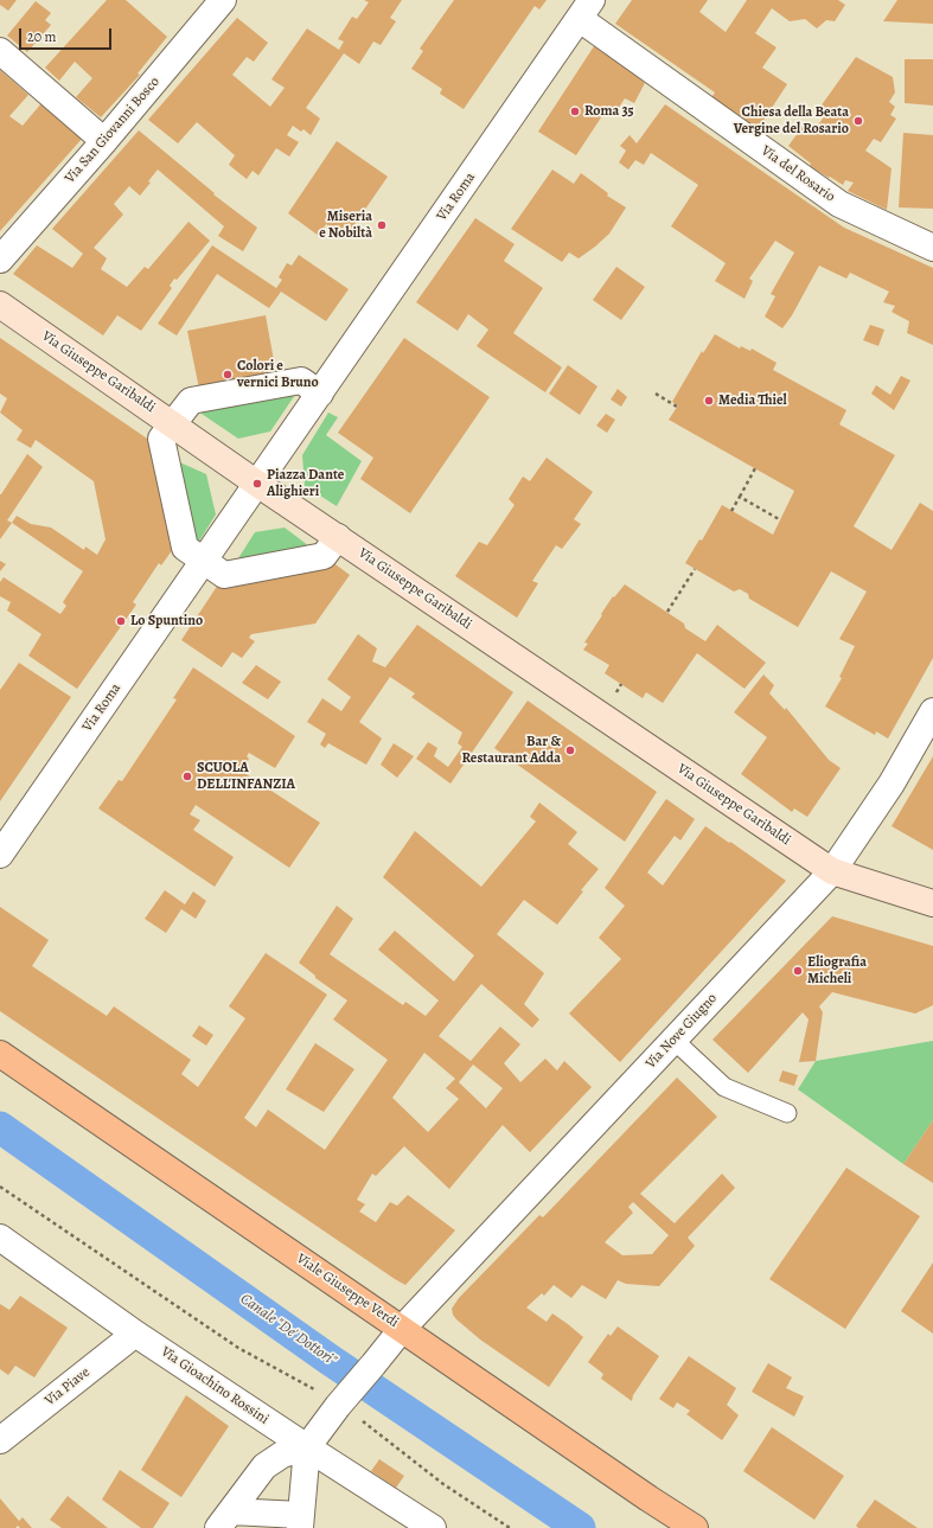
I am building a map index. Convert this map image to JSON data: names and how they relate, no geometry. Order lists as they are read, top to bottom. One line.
{"streets":{"main road":["Viale Giuseppe Verdi"],"street":["Via San Giovanni Bosco","Via del Rosario","Via Roma","Via Giuseppe Garibaldi","Via Nove Giugno","Via Gioachino Rossini","Via Piave"]},"crossings":[["Via del Rosario","Via Roma"],["Via Giuseppe Garibaldi","Via Nove Giugno"],["Via Nove Giugno","Viale Giuseppe Verdi"],["Via Nove Giugno","Via Gioachino Rossini"],["Via Gioachino Rossini","Via Piave"]],"water":["Canale \"De' Dottori\""],"places":["Roma 35","Chiesa della Beata Vergine del Rosario","Miseria e Nobiltà","Colori e vernici Bruno","Media Thiel","Piazza Dante Alighieri","Lo Spuntino","Bar & Restaurant Adda","SCUOLA DELL'INFANZIA","Eliografia Micheli"],"scale_bar":"20 m"}
